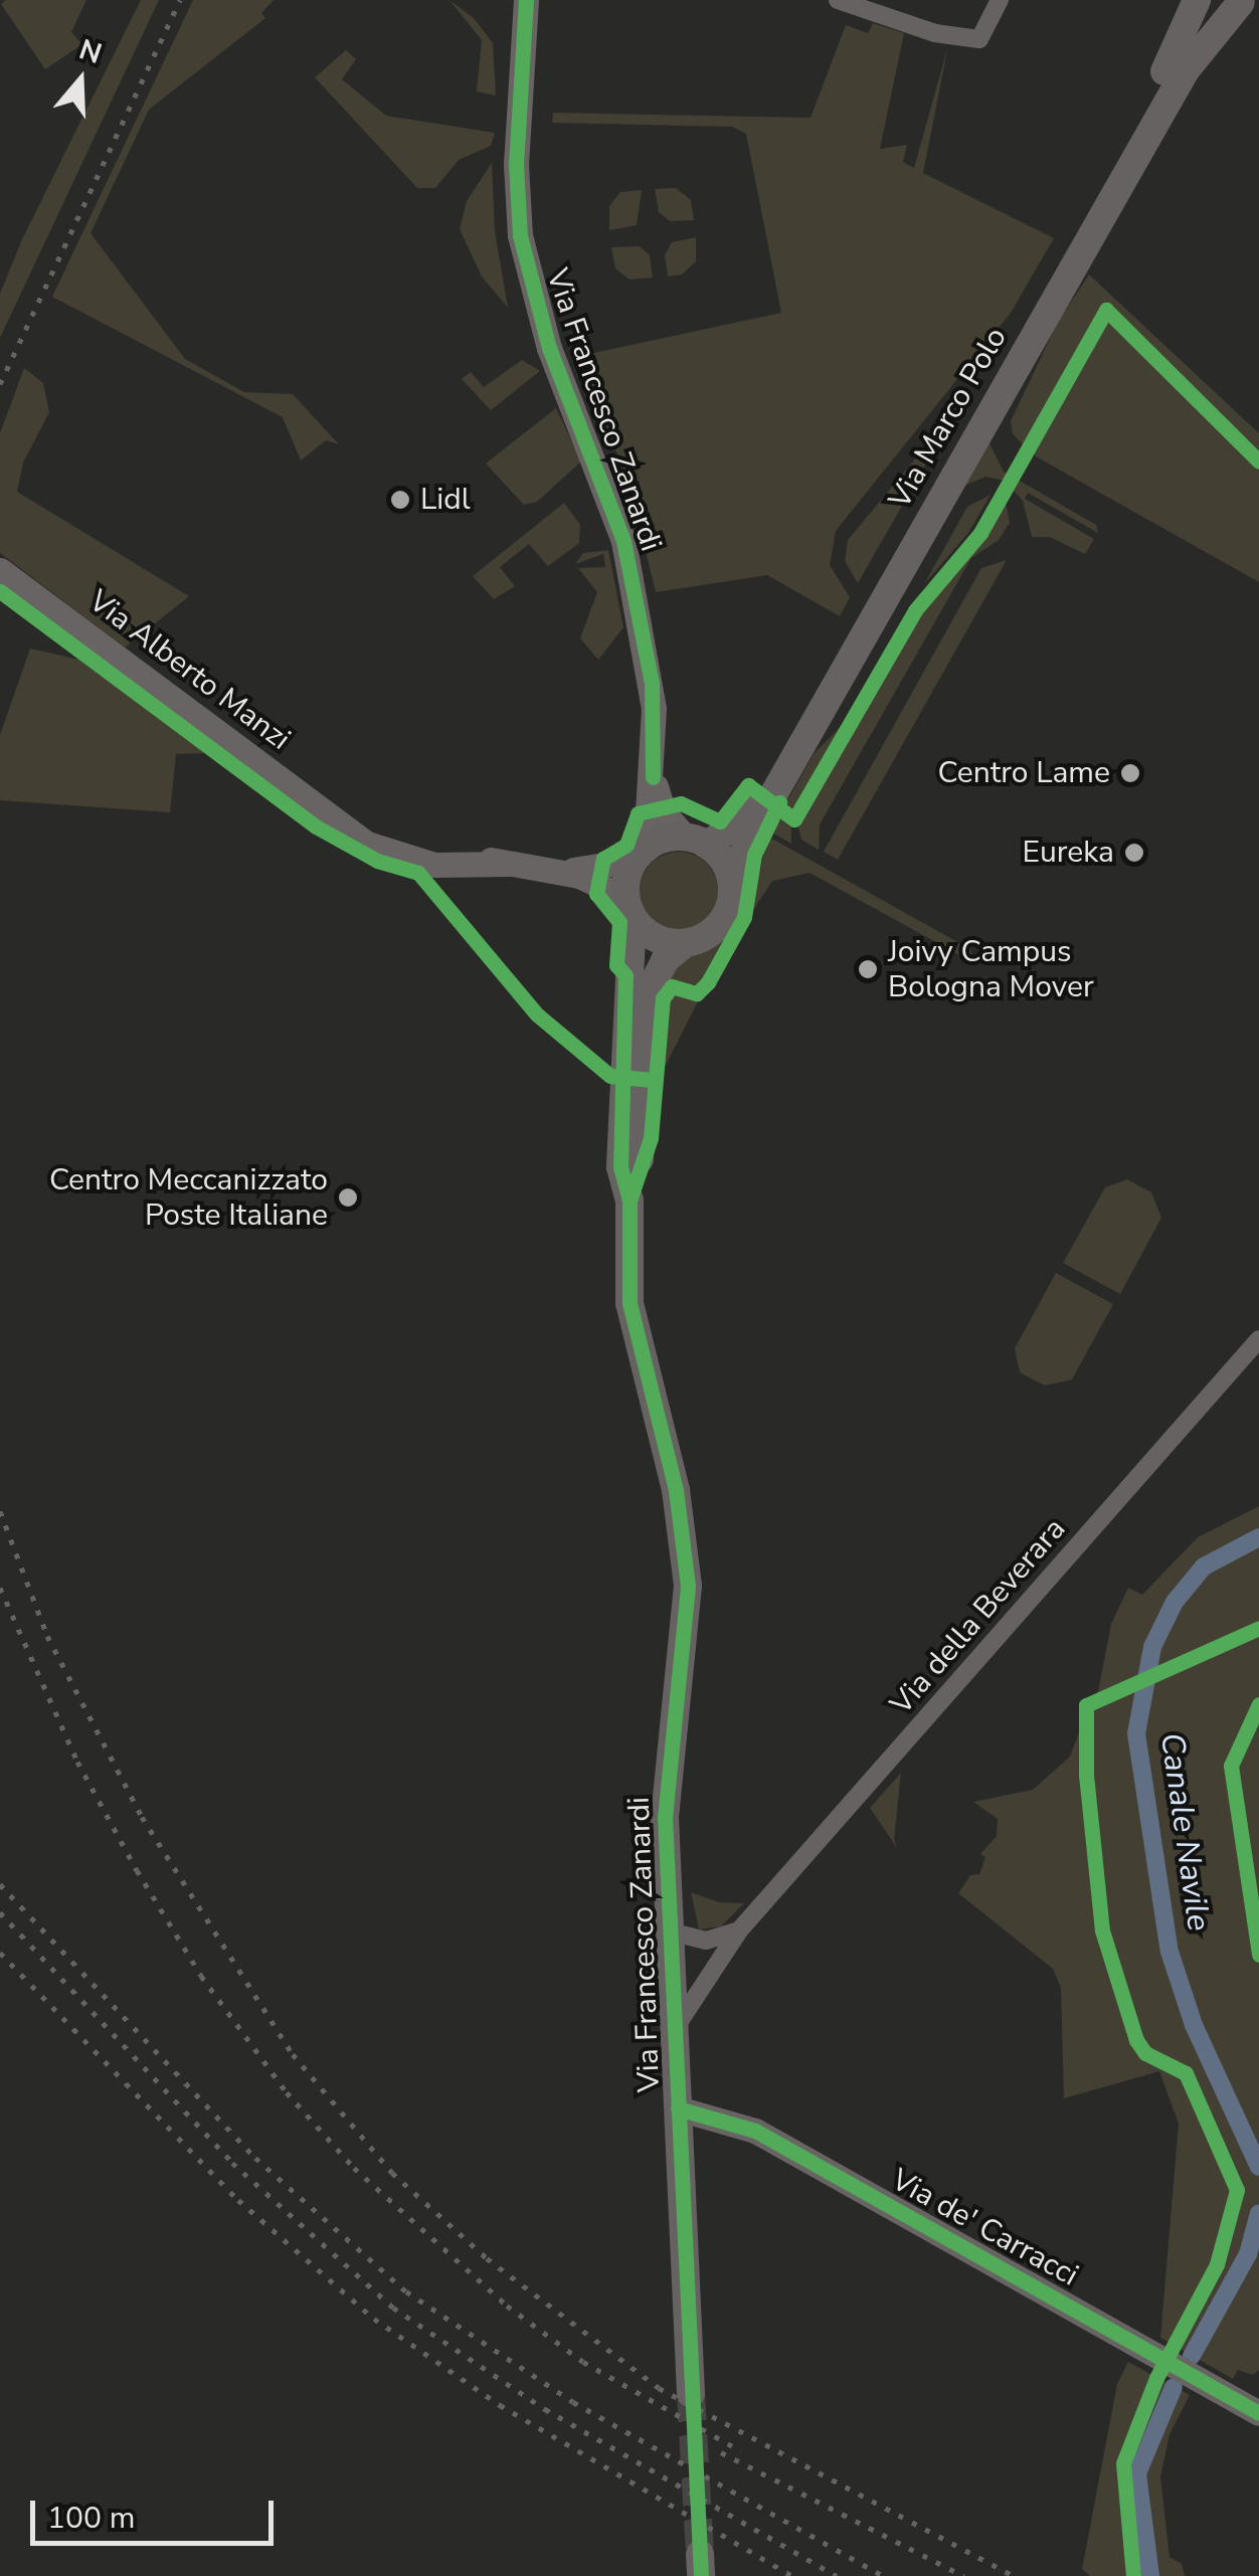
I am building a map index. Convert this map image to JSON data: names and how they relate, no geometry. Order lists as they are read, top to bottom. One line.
{"streets":{"main road":["Via Francesco Zanardi","Via Marco Polo","Via Alberto Manzi","Via de' Carracci"],"street":["Via della Beverara"]},"crossings":[["Via Francesco Zanardi","Via Marco Polo"],["Via Francesco Zanardi","Via Alberto Manzi"],["Via Francesco Zanardi","Via della Beverara"],["Via Francesco Zanardi","Via de' Carracci"],["Via Marco Polo","Via Alberto Manzi"]],"water":["Canale Navile"],"places":["Lidl","Centro Lame","Eureka","Joivy Campus Bologna Mover","Centro Meccanizzato Poste Italiane"],"scale_bar":"100 m","north":"top"}
